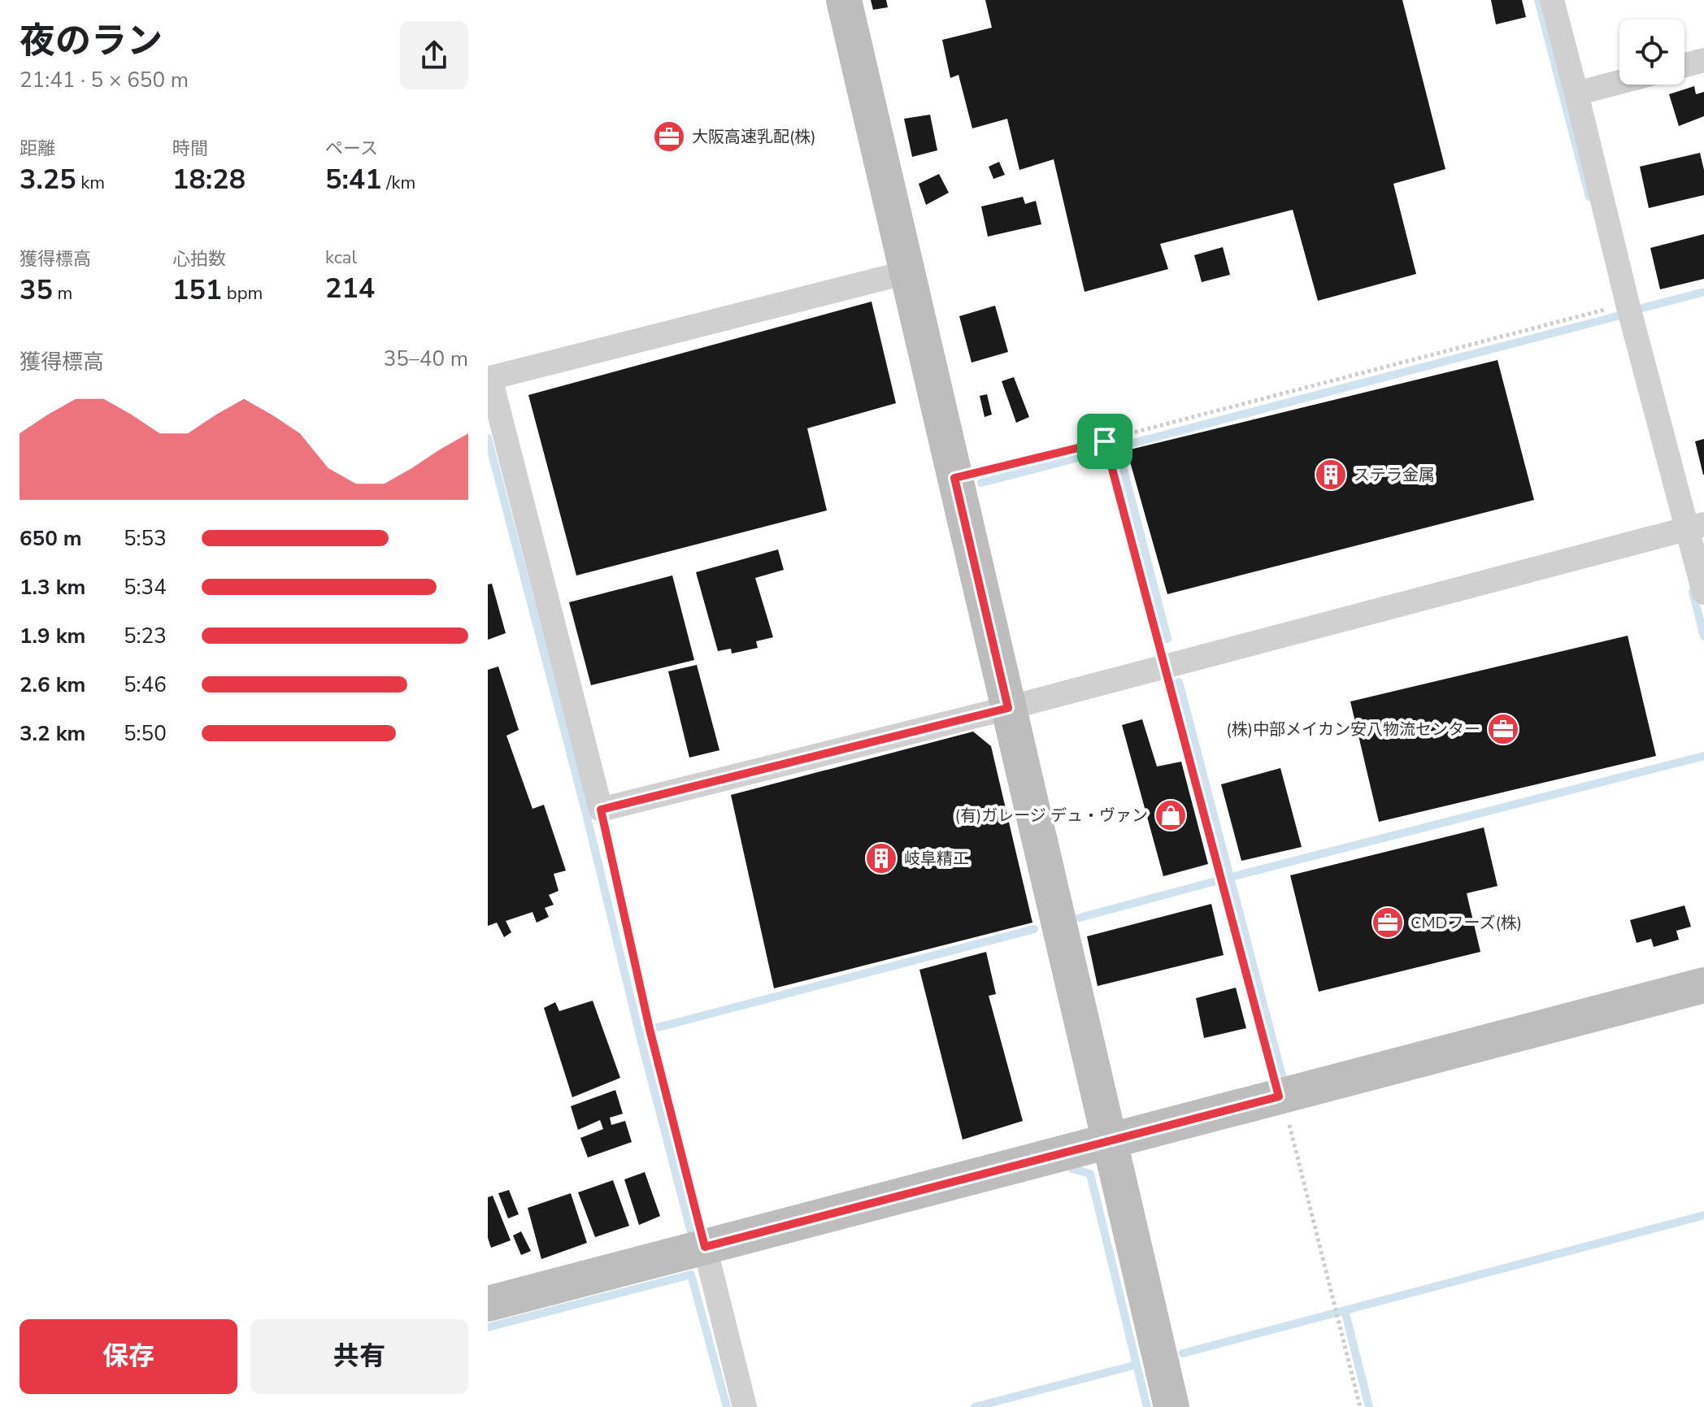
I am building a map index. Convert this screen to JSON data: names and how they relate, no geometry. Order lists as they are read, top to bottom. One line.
{"places":{"office":["大阪高速乳配(株)","(株)中部メイカン安八物流センター","CMDフーズ(株)"],"building":["ステラ金属","岐阜精工"],"shop":["(有)ガレージ デュ・ヴァン"]},"page":{"heading":["夜のラン","21:41 · 5 × 650 m"],"stats":[["距離","3.25 km"],["時間","18:28"],["ペース","5:41 /km"],["獲得標高","35 m"],["心拍数","151 bpm"],["kcal","214"]],"chart":["獲得標高","35–40 m"],"list":[{"name":"650 m","note":"5:53"},{"name":"1.3 km","note":"5:34"},{"name":"1.9 km","note":"5:23"},{"name":"2.6 km","note":"5:46"},{"name":"3.2 km","note":"5:50"}],"buttons":["保存","共有"]}}
